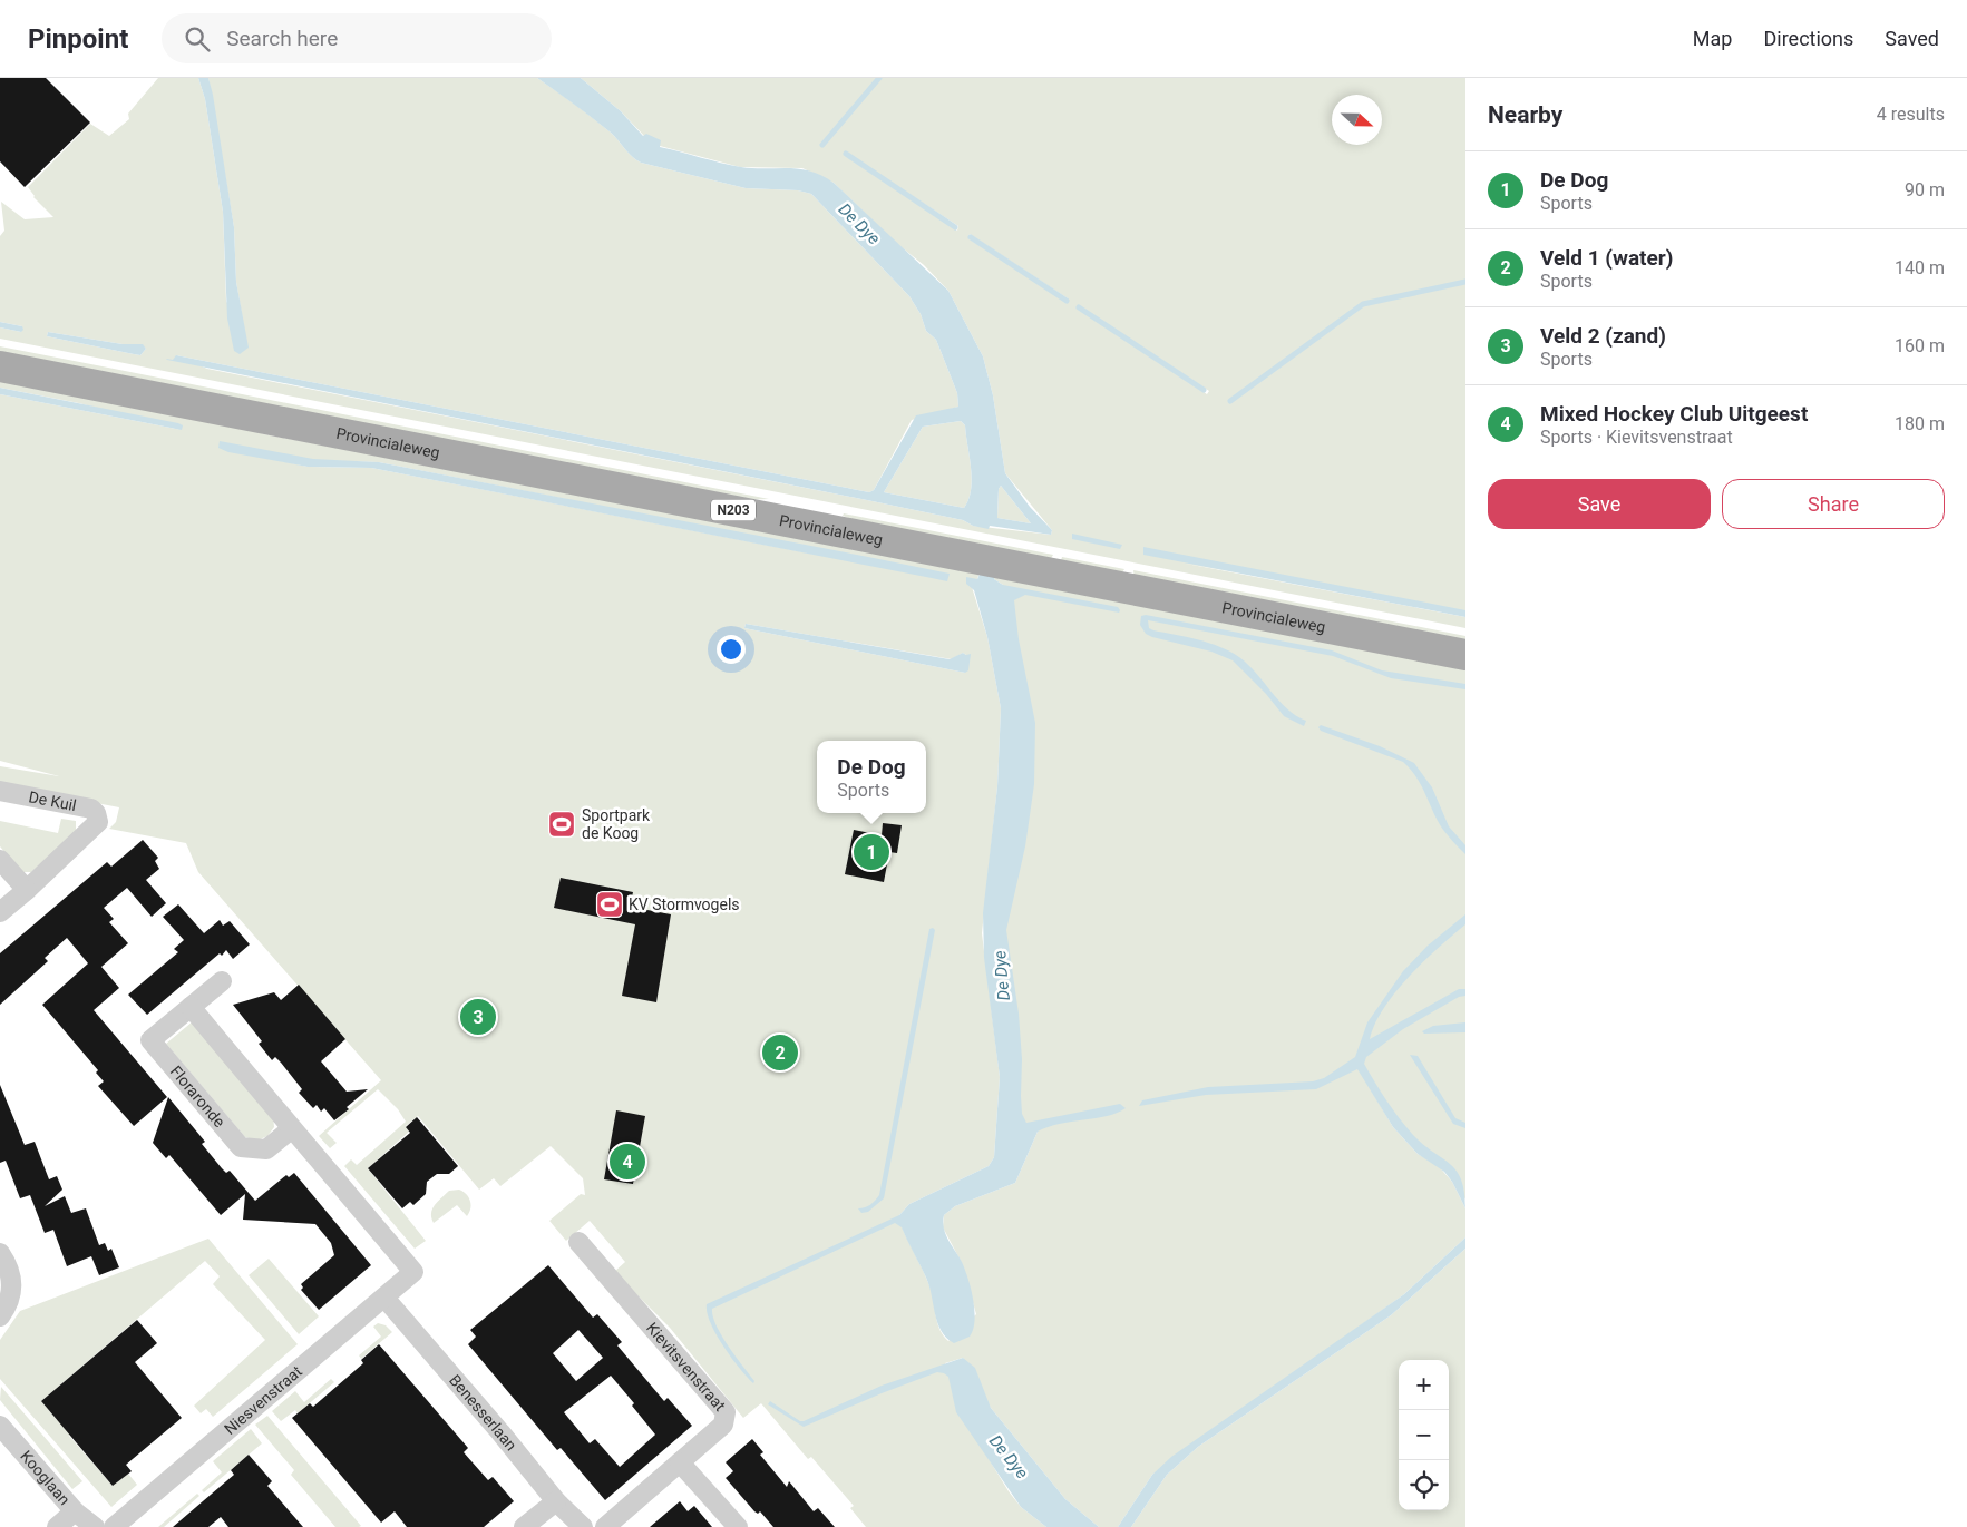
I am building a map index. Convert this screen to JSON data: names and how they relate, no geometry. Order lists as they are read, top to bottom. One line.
{"streets":{"main road":["Provincialeweg","N203"],"street":["De Kuil","Floraronde","Kievitsvenstraat","Niesvenstraat","Benesserlaan","Kooglaan"]},"crossings":[["Floraronde","Niesvenstraat"],["Niesvenstraat","Benesserlaan"]],"water":["De Dye"],"places":{"sports":["Sportpark de Koog","KV Stormvogels"]},"north":"right","page":{"header":"Pinpoint","search":"Search here","nav":["Map","Directions","Saved"],"heading":["Nearby","4 results"],"list":[{"mark":"1","name":"De Dog","note":"Sports","value":"90 m"},{"mark":"2","name":"Veld 1 (water)","note":"Sports","value":"140 m"},{"mark":"3","name":"Veld 2 (zand)","note":"Sports","value":"160 m"},{"mark":"4","name":"Mixed Hockey Club Uitgeest","note":"Sports · Kievitsvenstraat","value":"180 m"}],"buttons":["Save","Share"],"popup":["De Dog","Sports"],"pins":["1","3","2","4"],"map_buttons":["+","−"]}}
